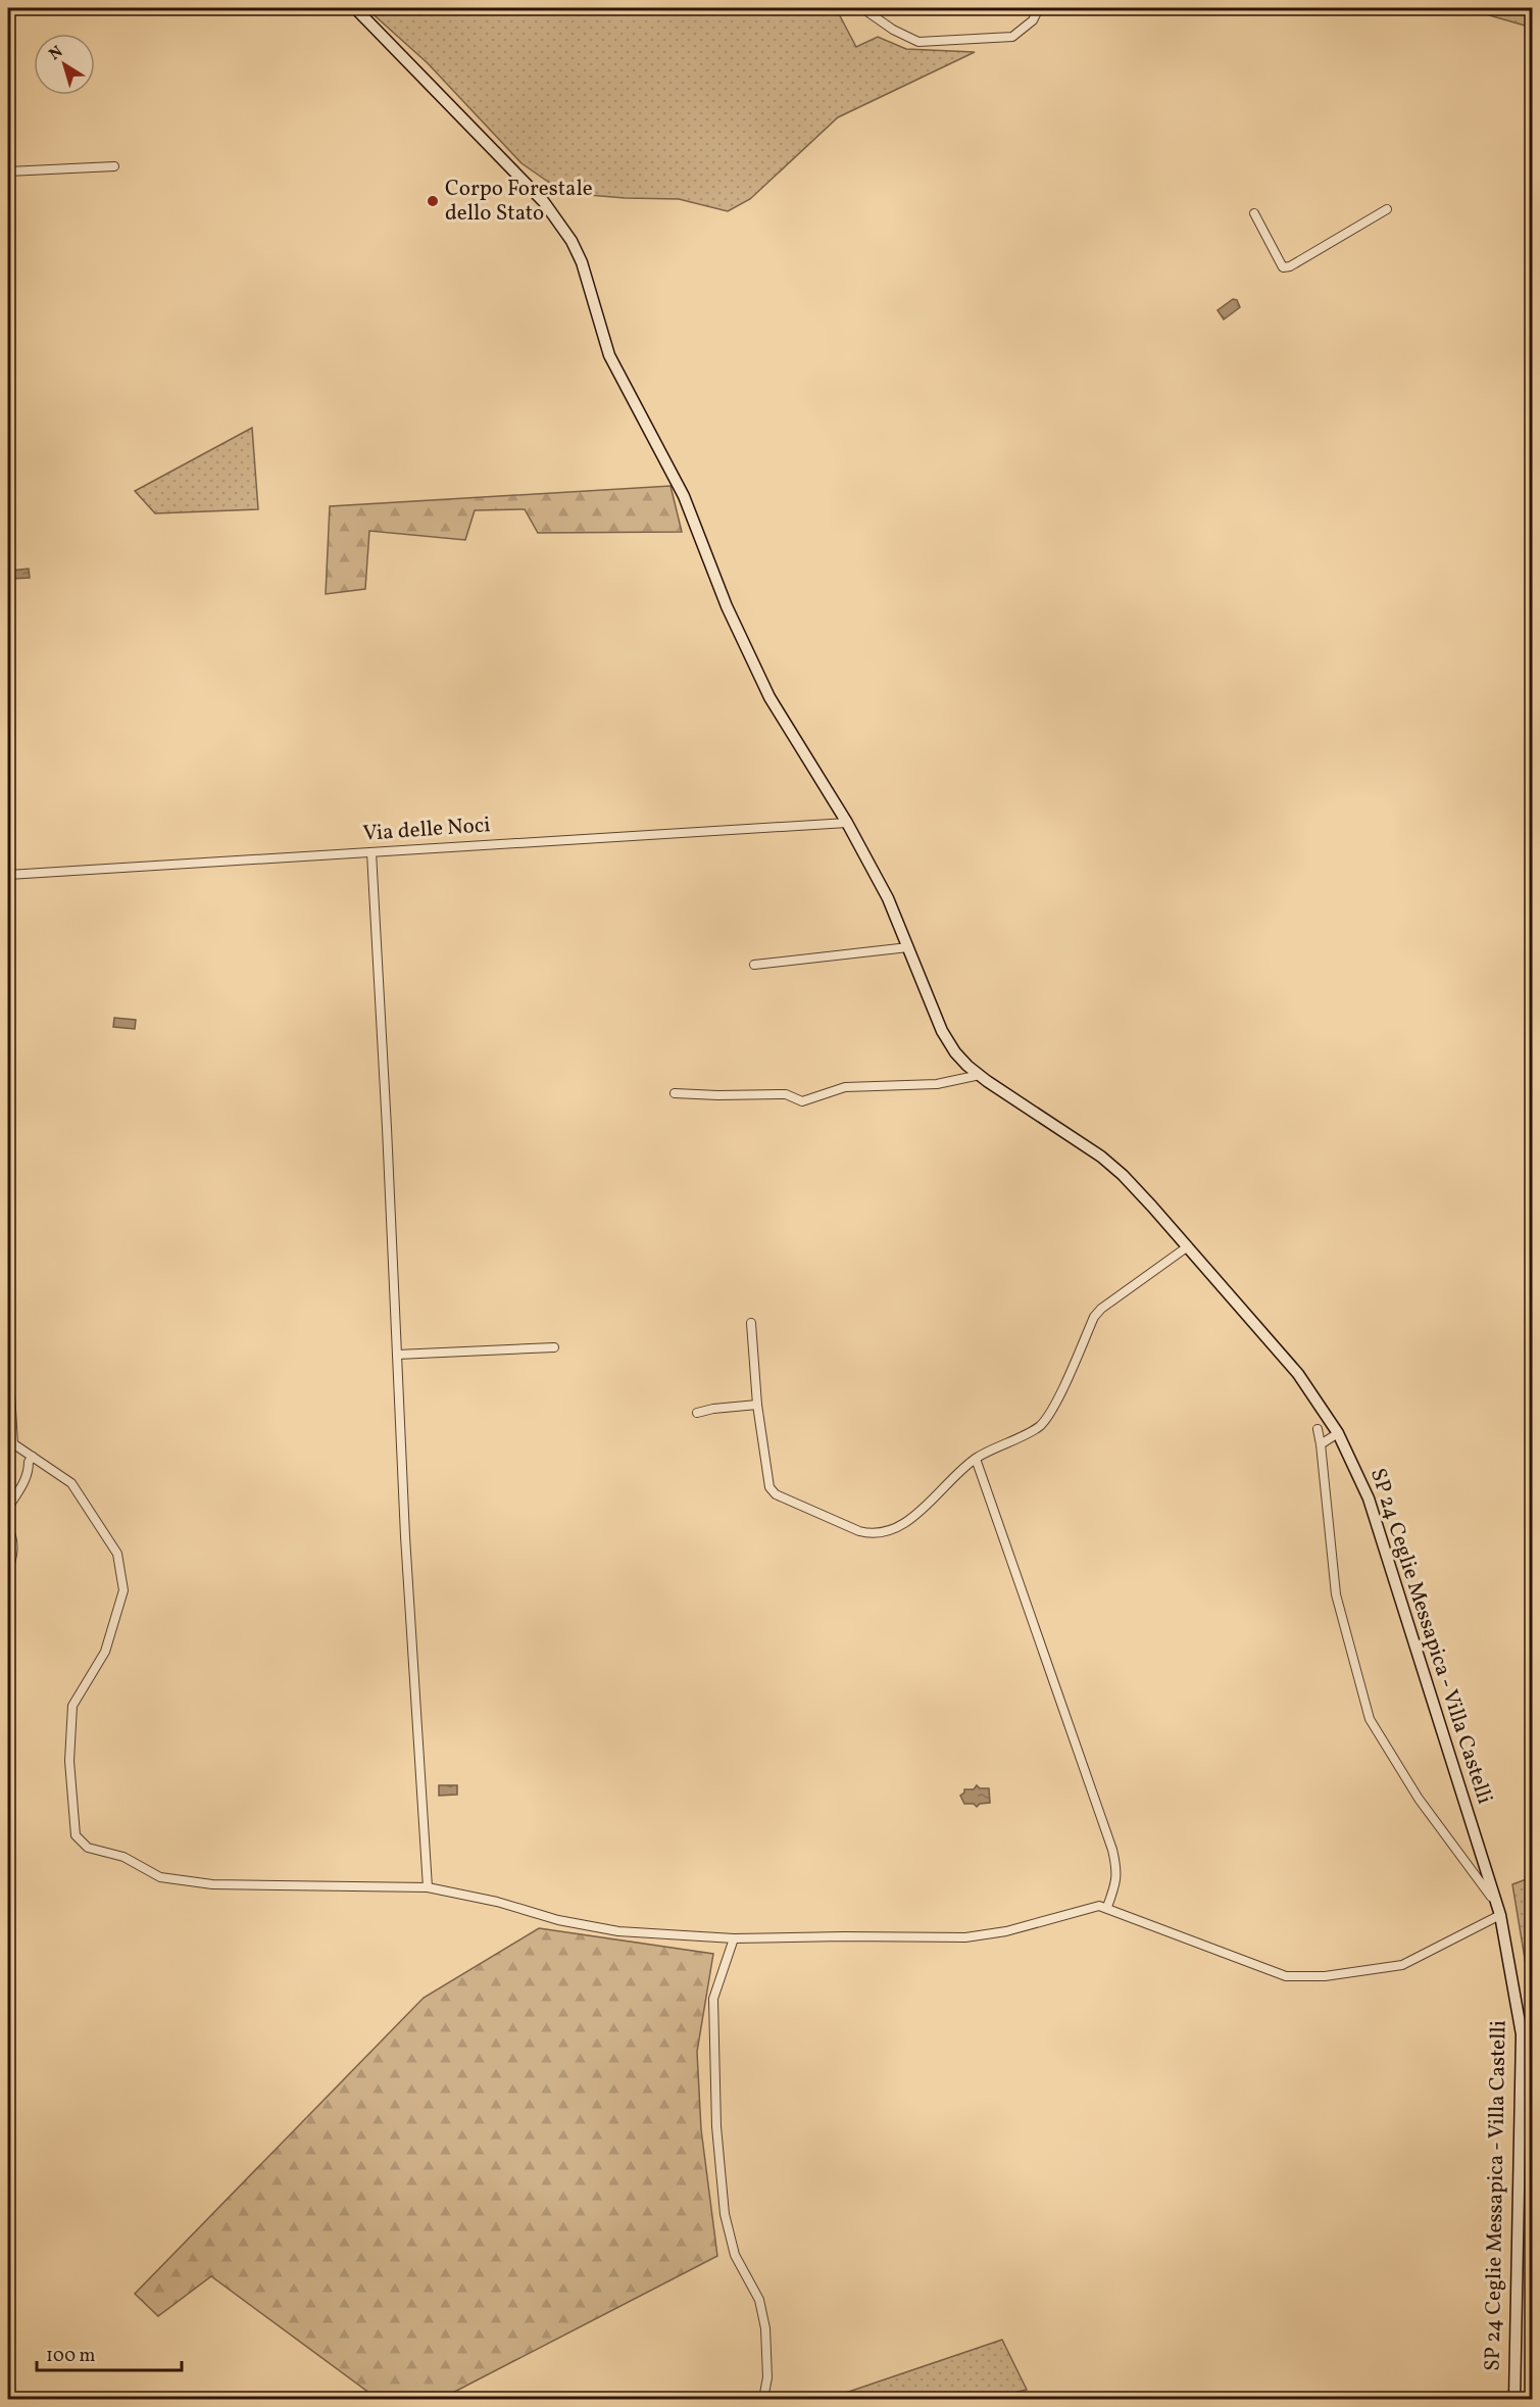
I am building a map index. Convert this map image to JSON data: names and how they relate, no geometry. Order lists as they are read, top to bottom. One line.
{"streets":{"main road":["SP 24 Ceglie Messapica - Villa Castelli"],"street":["Via delle Noci"]},"crossings":[["Via delle Noci","SP 24 Ceglie Messapica - Villa Castelli"]],"places":["Corpo Forestale dello Stato"],"scale_bar":"100 m","north":"top left"}
